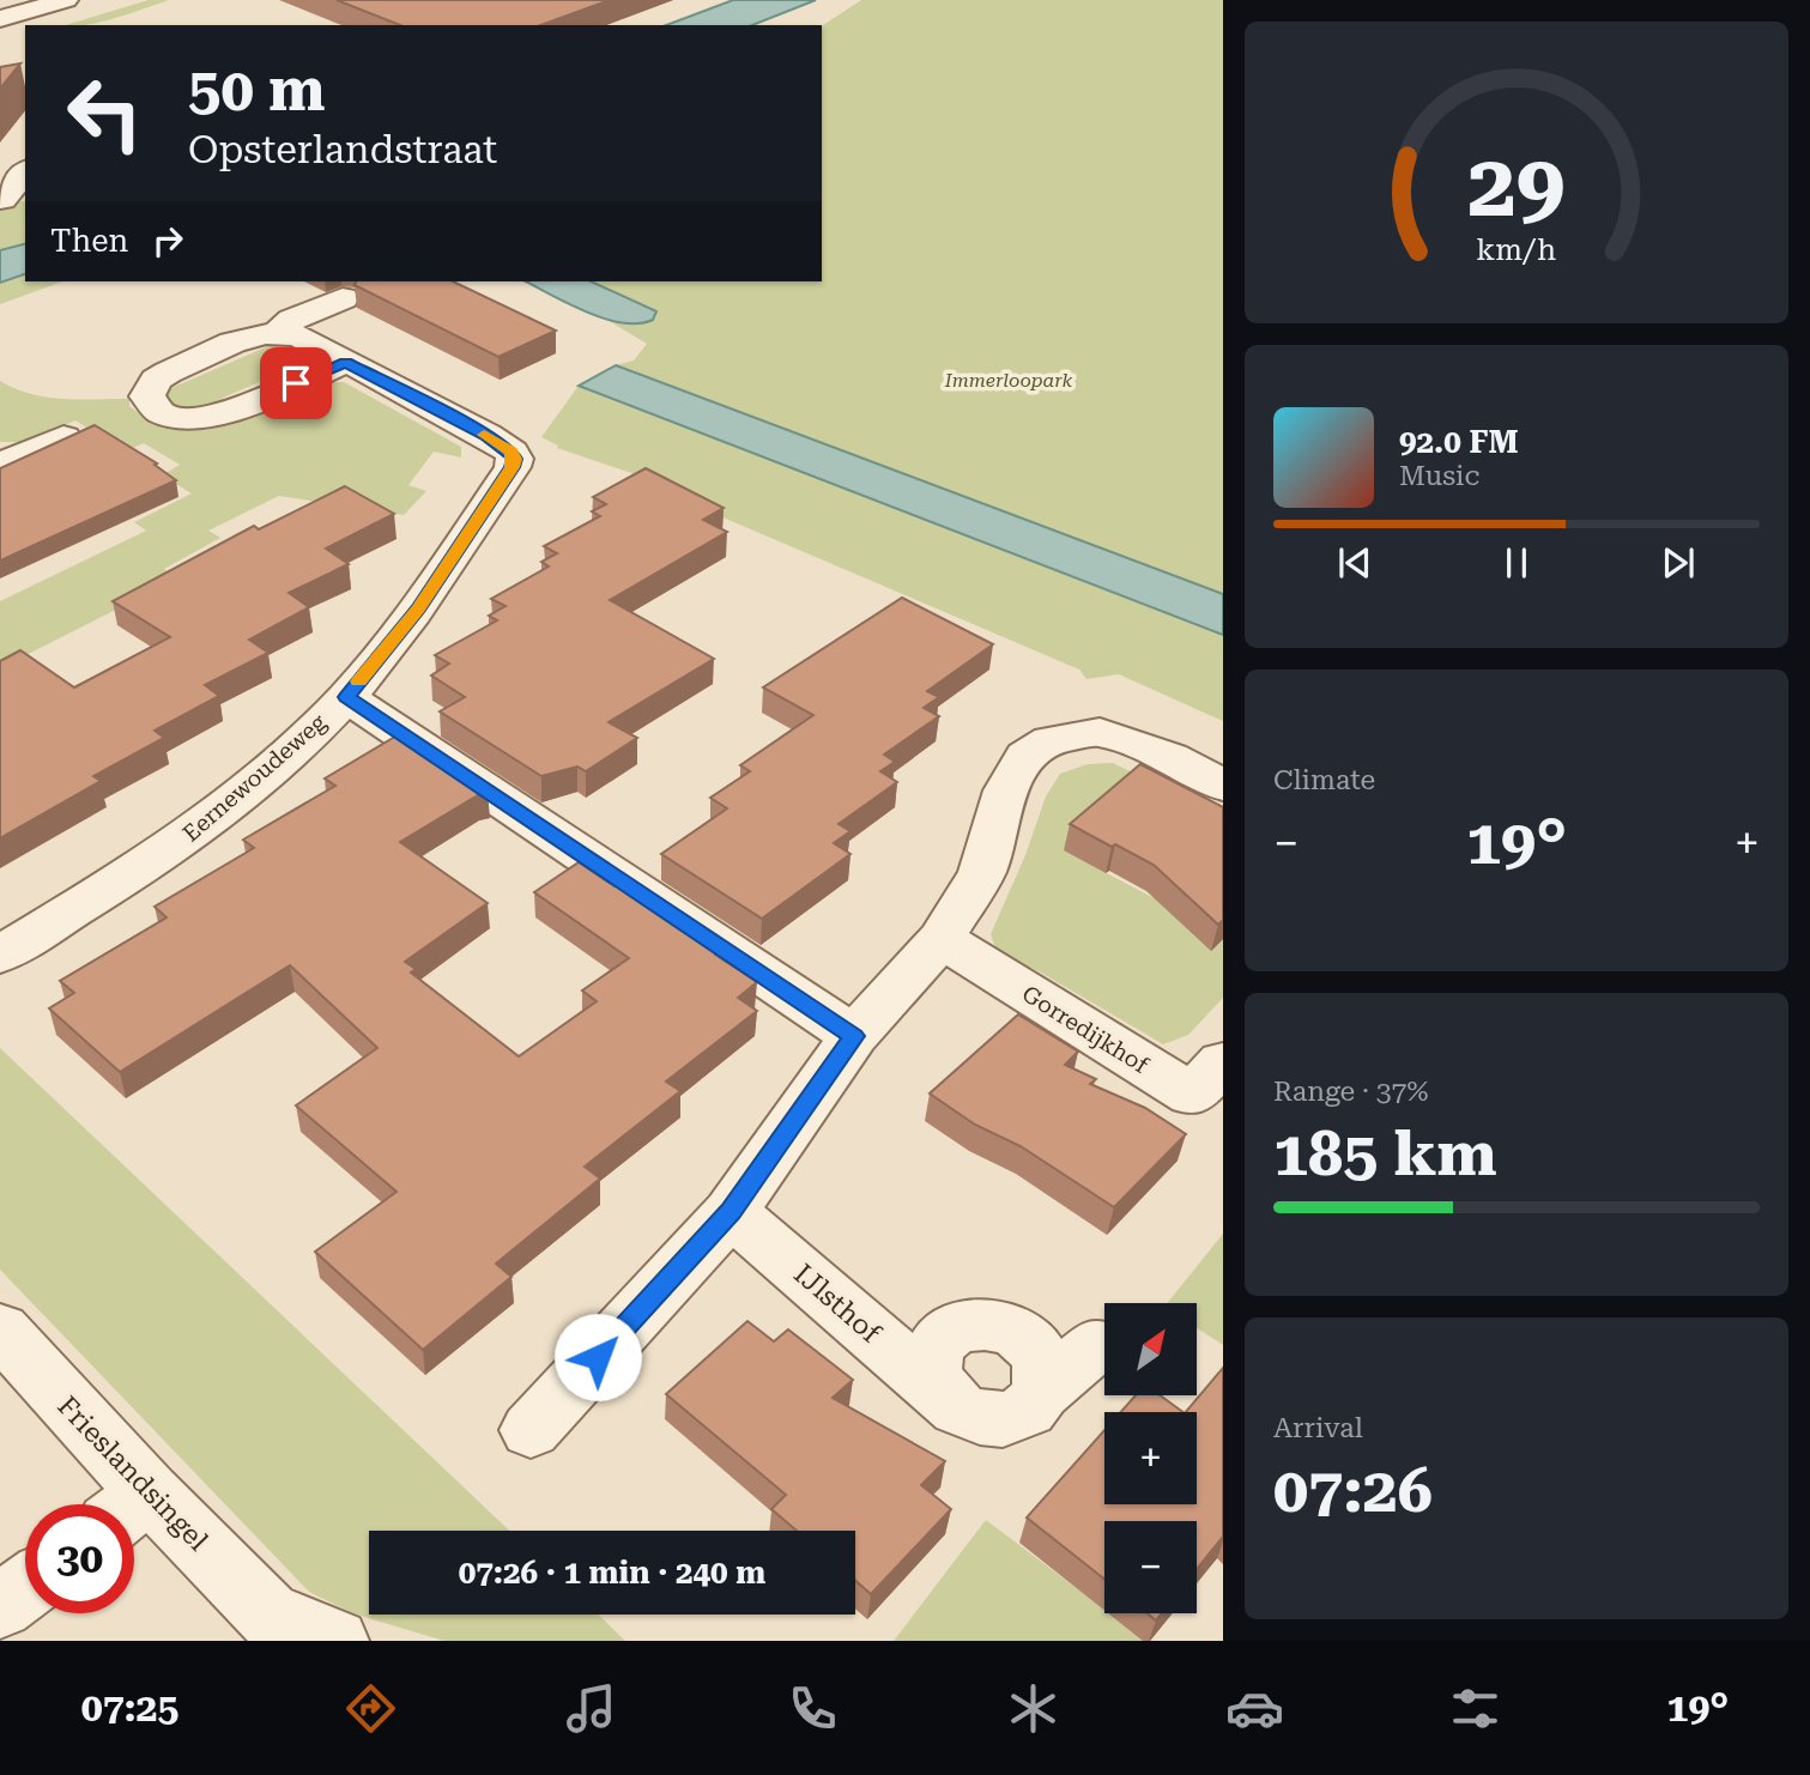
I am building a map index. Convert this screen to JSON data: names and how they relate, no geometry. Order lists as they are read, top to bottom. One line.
{"streets":{"street":["Eernewoudeweg","Gorredijkhof","IJlsthof","Frieslandsingel"]},"parks":["Immerloopark"],"north":"top right","page":{"turn":["50 m","Opsterlandstraat"],"then":"Then","song":["92.0 FM","Music"],"tile":["Climate",["Range · 37%","185 km"],["Arrival","07:26"]],"heat":["−","19°","+"],"map_buttons":["+","−"],"limit":"30","trip":"07:26 · 1 min · 240 m","tabs":["07:25","19°"],"gauge":["29","km/h"]}}
